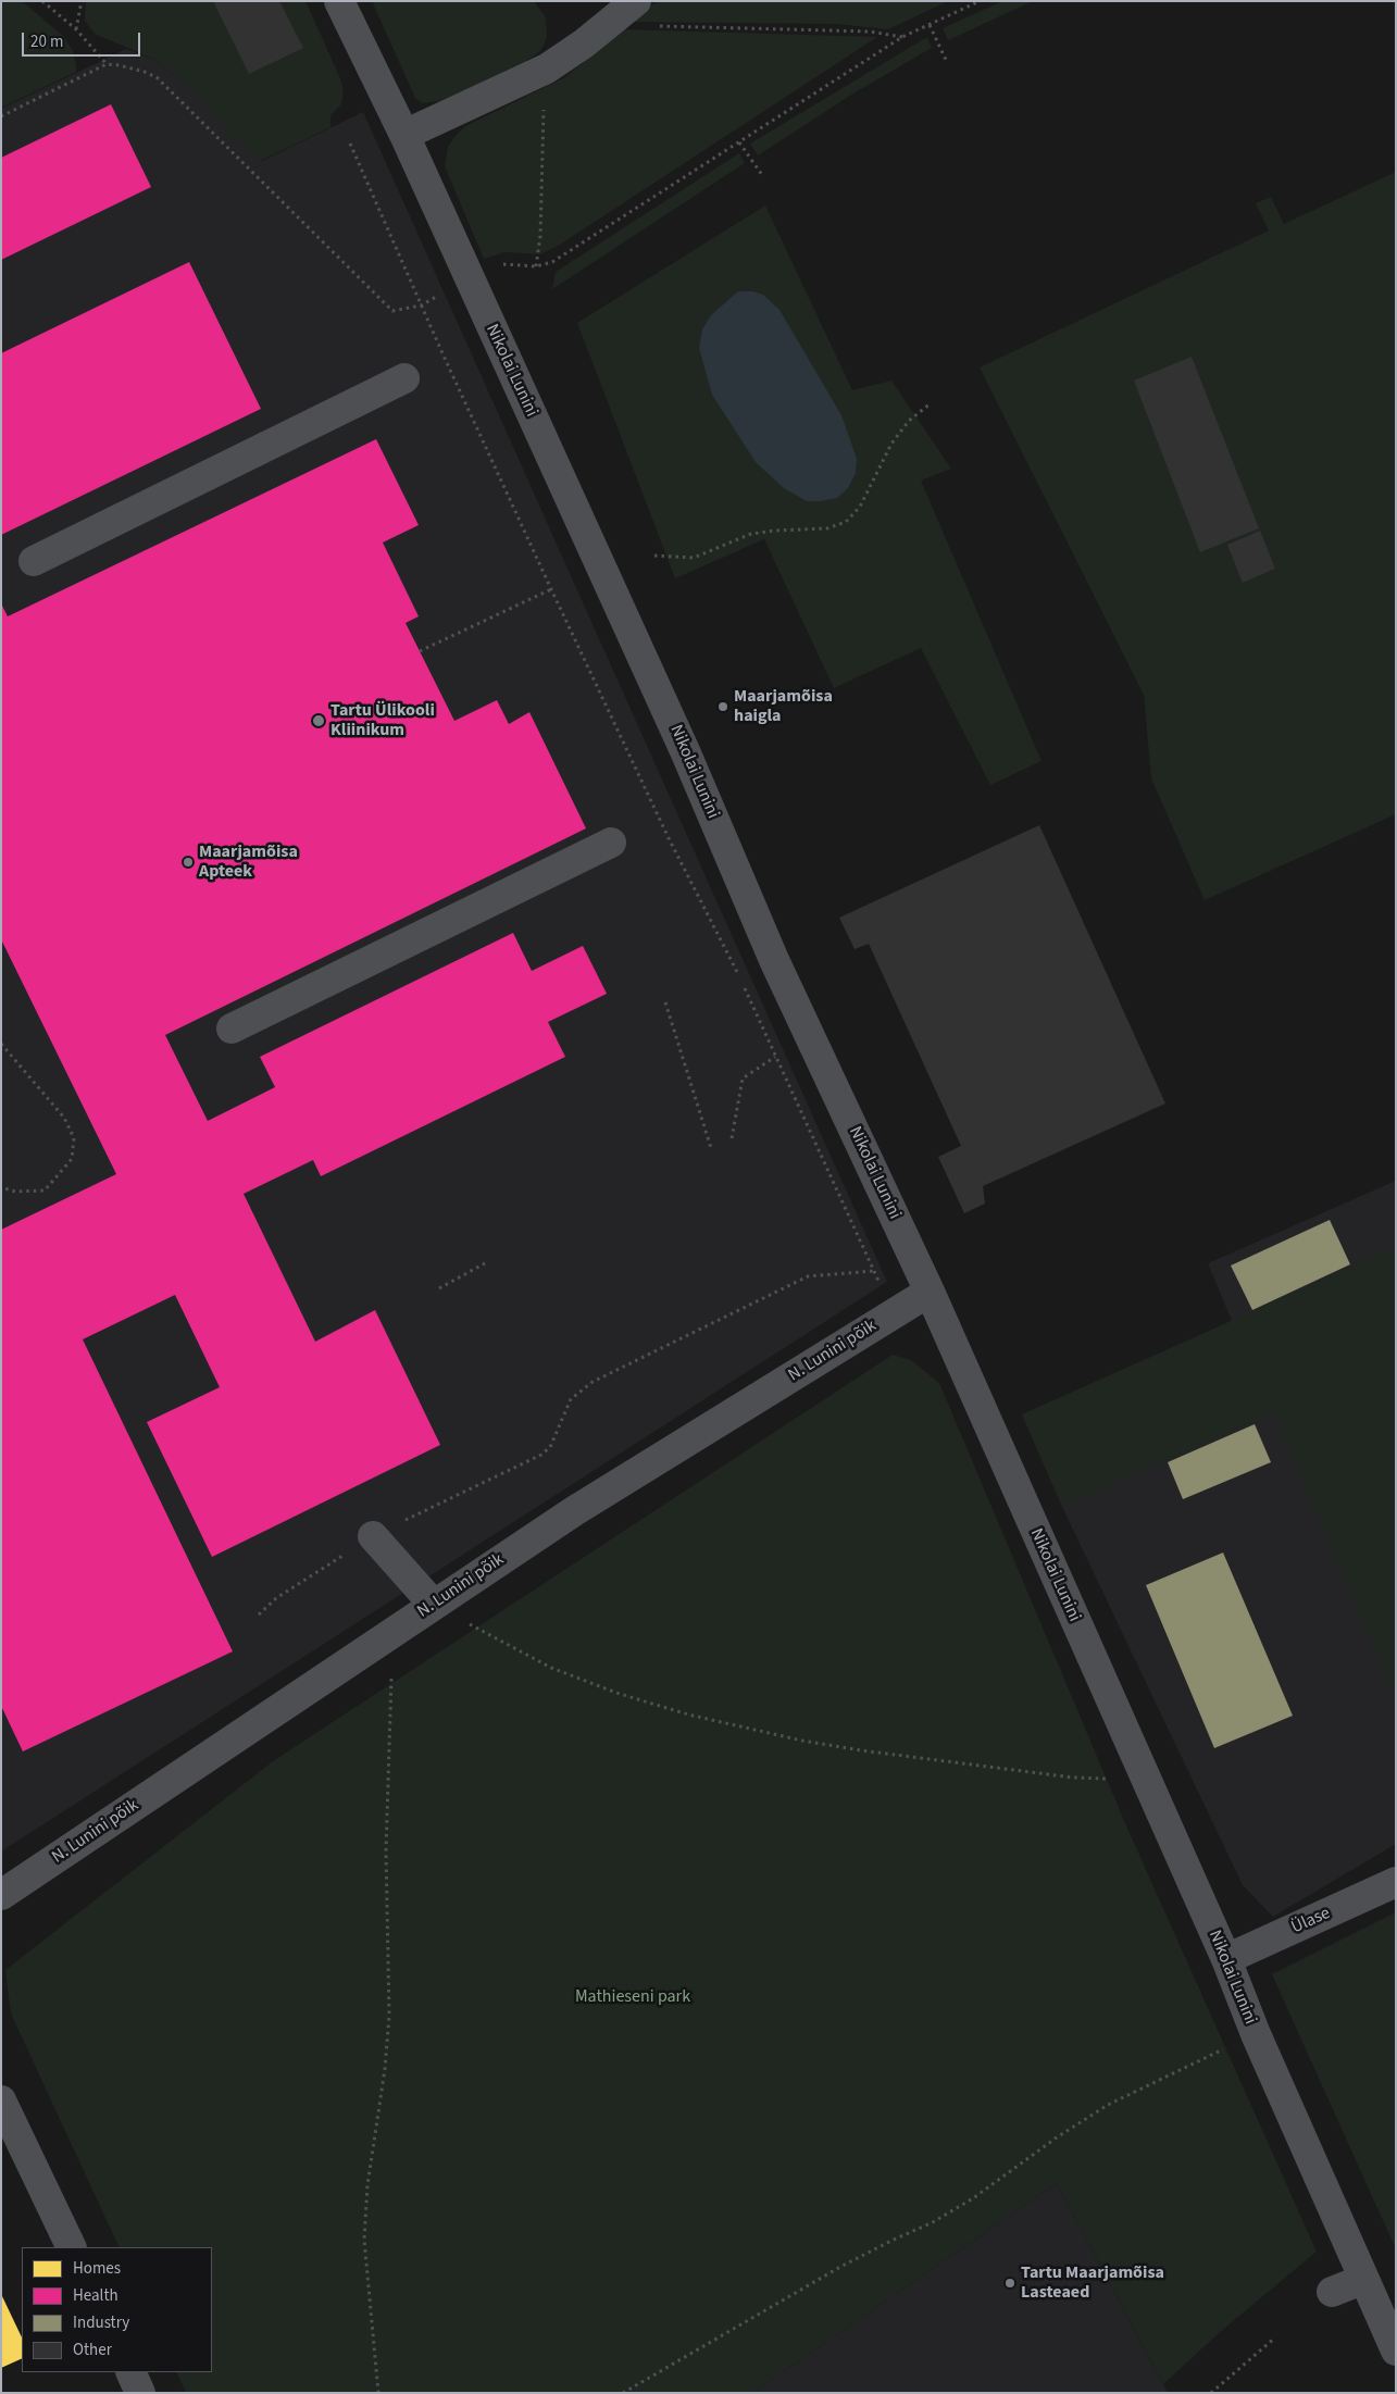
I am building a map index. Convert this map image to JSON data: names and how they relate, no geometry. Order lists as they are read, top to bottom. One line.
{"streets":{"street":["Nikolai Lunini","N. Lunini põik","Ülase"]},"crossings":[["Nikolai Lunini","N. Lunini põik"],["Nikolai Lunini","Ülase"]],"parks":["Mathieseni park"],"places":["Maarjamõisa haigla","Tartu Ülikooli Kliinikum","Maarjamõisa Apteek","Tartu Maarjamõisa Lasteaed"],"legend":["Homes","Health","Industry","Other"],"scale_bar":"20 m"}
